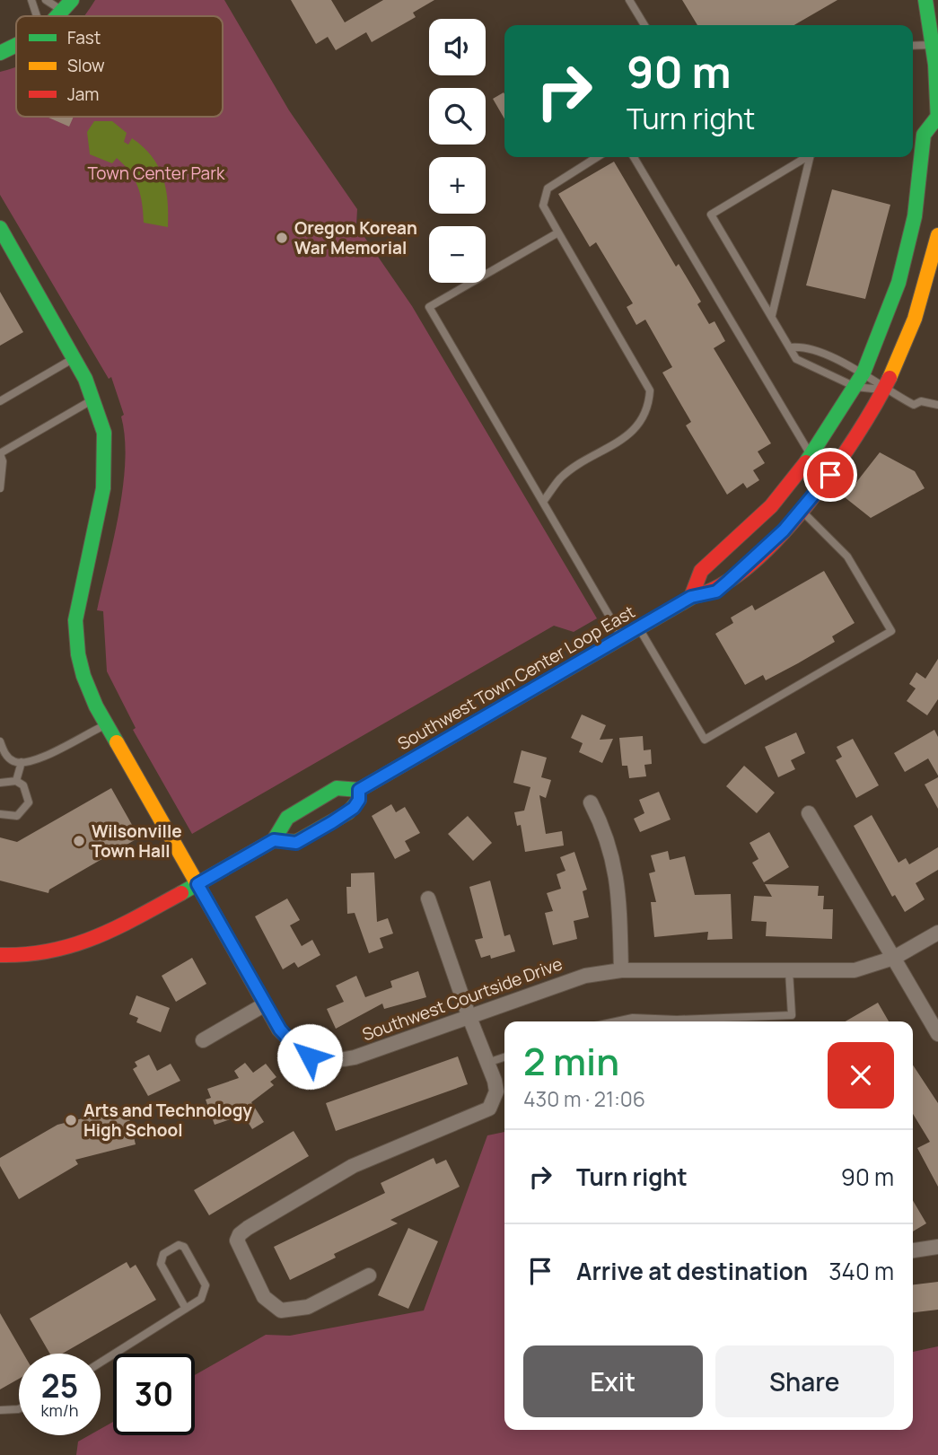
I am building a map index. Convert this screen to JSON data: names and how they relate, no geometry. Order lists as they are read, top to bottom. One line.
{"streets":{"main road":["Southwest Town Center Loop East","Southwest Courtside Drive"]},"crossings":[["Southwest Town Center Loop East","Southwest Courtside Drive"]],"parks":["Town Center Park"],"places":["Oregon Korean War Memorial","Wilsonville Town Hall","Arts and Technology High School"],"legend":["Fast","Slow","Jam"],"page":{"map_buttons":["+","−"],"turn":["90 m","Turn right"],"heading":["2 min","430 m · 21:06"],"list":[{"name":"Turn right","value":"90 m"},{"name":"Arrive at destination","value":"340 m"}],"buttons":["Exit","Share"],"speed":"25 km/h","limit":"30"}}
